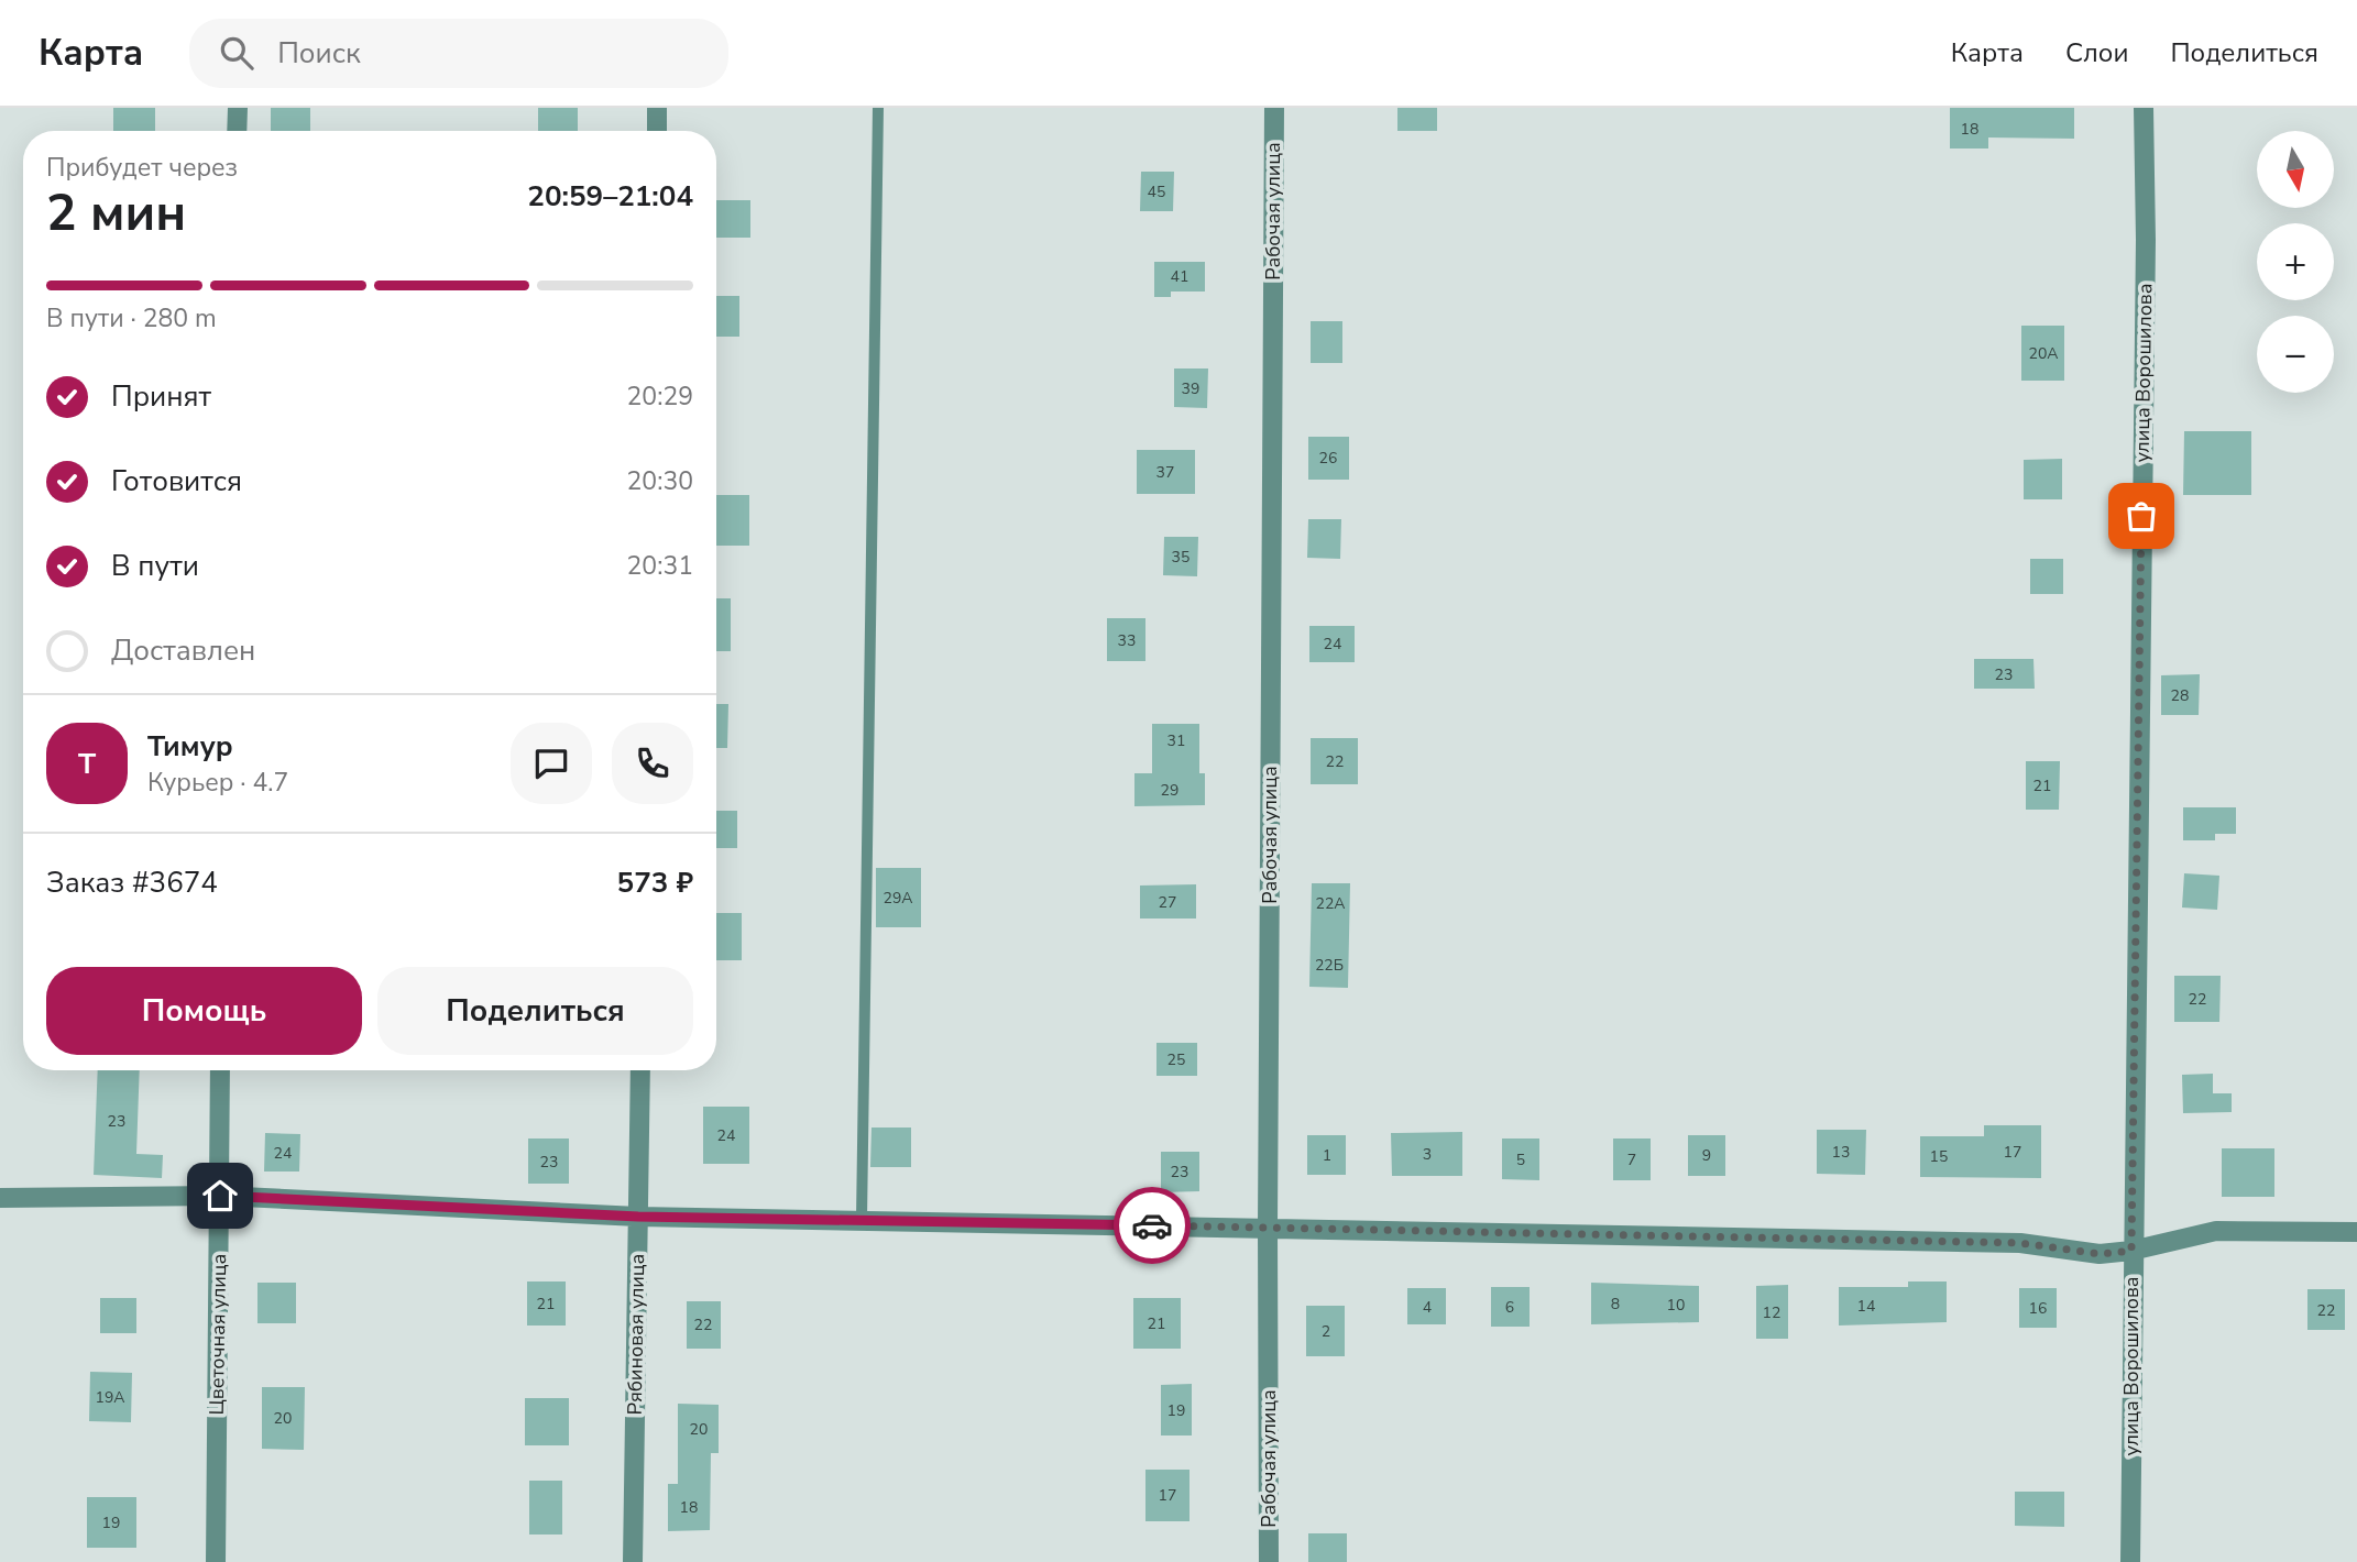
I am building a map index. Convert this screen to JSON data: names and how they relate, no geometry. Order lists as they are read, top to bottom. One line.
{"streets":{"street":["Рабочая улица","улица Ворошилова","Цветочная улица","Рябиновая улица"]},"house_numbers":["18","45","41","20А","39","26","37","35","33","24","23","28","31","22","21","29","29А","27","22А","22Б","22","25","23","24","13","17","24","3","1","9","15","5","7","23","23","21","8","10","14","4","6","16","22","12","21","22","2","19А","19","20","20","17","18","19"],"north":"bottom","page":{"header":"Карта","search":"Поиск","nav":["Карта","Слои","Поделиться"],"map_buttons":["+","−"],"heading":["2 мин","Прибудет через","20:59–21:04"],"panel":["Тимур","Курьер · 4.7","Заказ #3674","573 ₽"],"bar":"В пути · 280 m","list":[["Принят","20:29"],["Готовится","20:30"],["В пути","20:31"],"Доставлен"],"round":"Т","buttons":["Помощь","Поделиться"]}}
